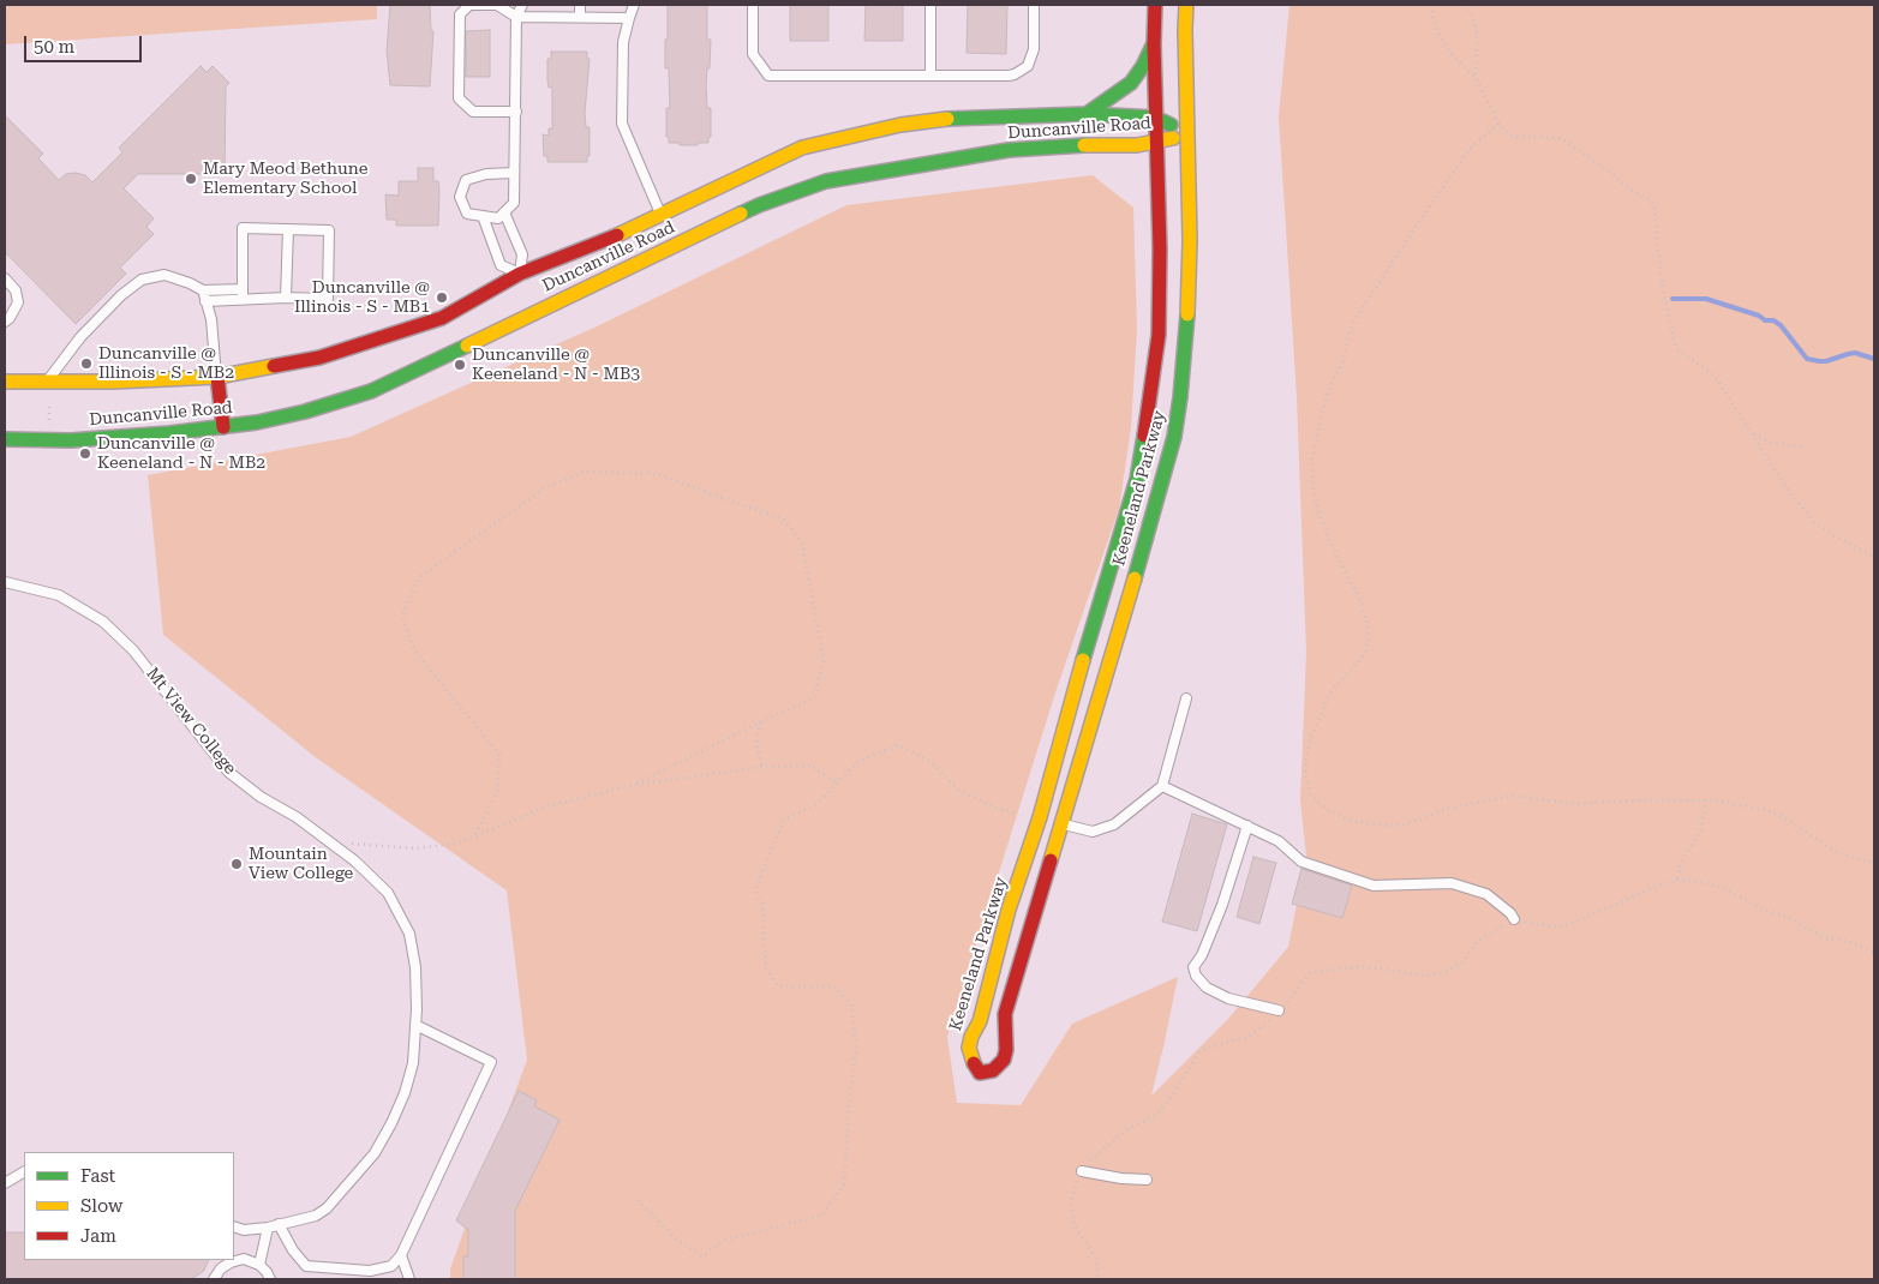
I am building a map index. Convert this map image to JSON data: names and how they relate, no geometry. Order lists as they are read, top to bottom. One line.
{"streets":{"main road":["Duncanville Road","Keeneland Parkway"],"lane":["Mt View College"]},"crossings":[["Duncanville Road","Keeneland Parkway"]],"places":["Mary Meod Bethune Elementary School","Duncanville @ Illinois - S - MB1","Duncanville @ Illinois - S - MB2","Duncanville @ Keeneland - N - MB3","Duncanville @ Keeneland - N - MB2","Mountain View College"],"legend":["Fast","Slow","Jam"],"scale_bar":"50 m"}
